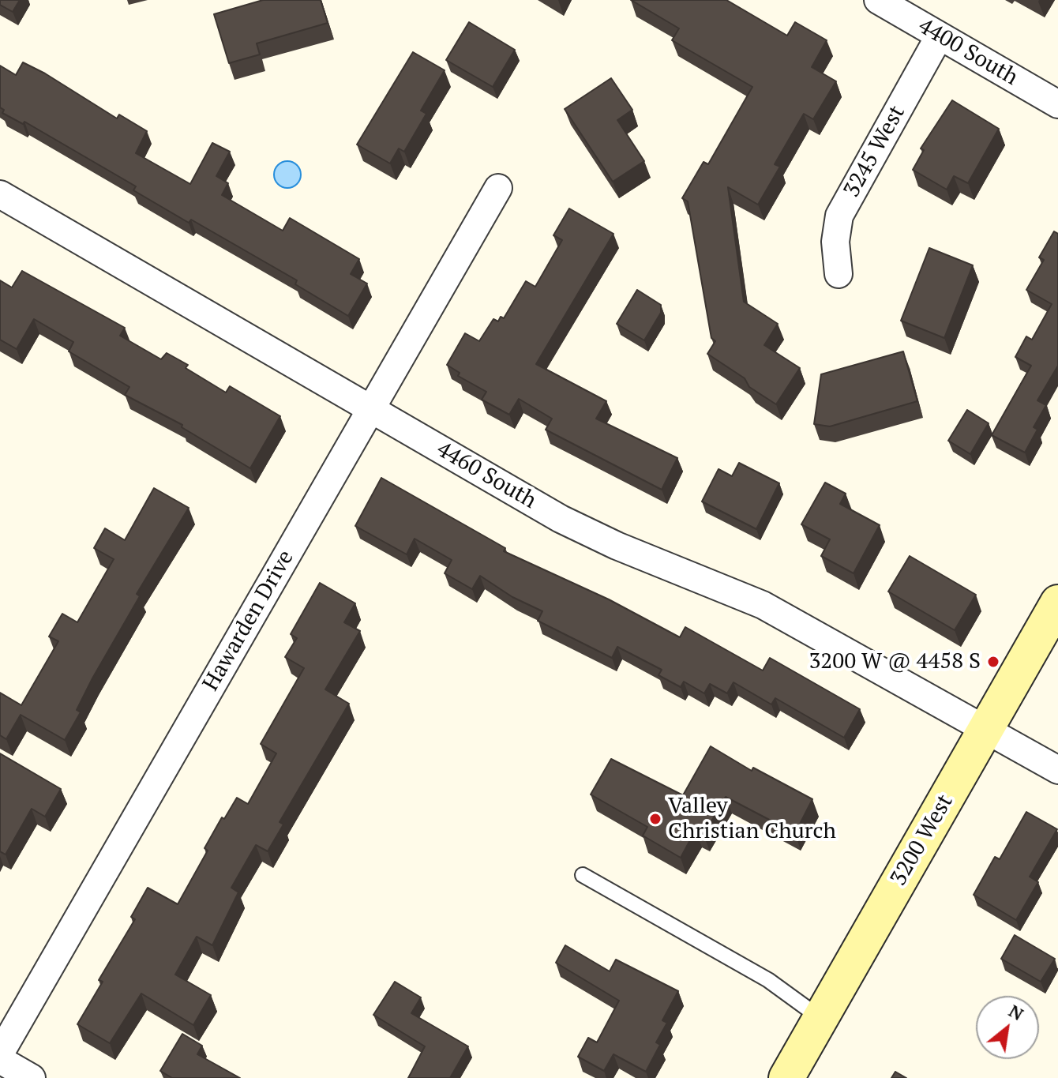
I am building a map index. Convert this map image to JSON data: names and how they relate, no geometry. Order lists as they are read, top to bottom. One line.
{"streets":{"street":["4400 South","3245 West","4460 South","Hawarden Drive","3200 West"]},"crossings":[["4400 South","3245 West"],["4460 South","Hawarden Drive"],["4460 South","3200 West"]],"places":["3200 W @ 4458 S","Valley Christian Church"],"north":"top right"}
